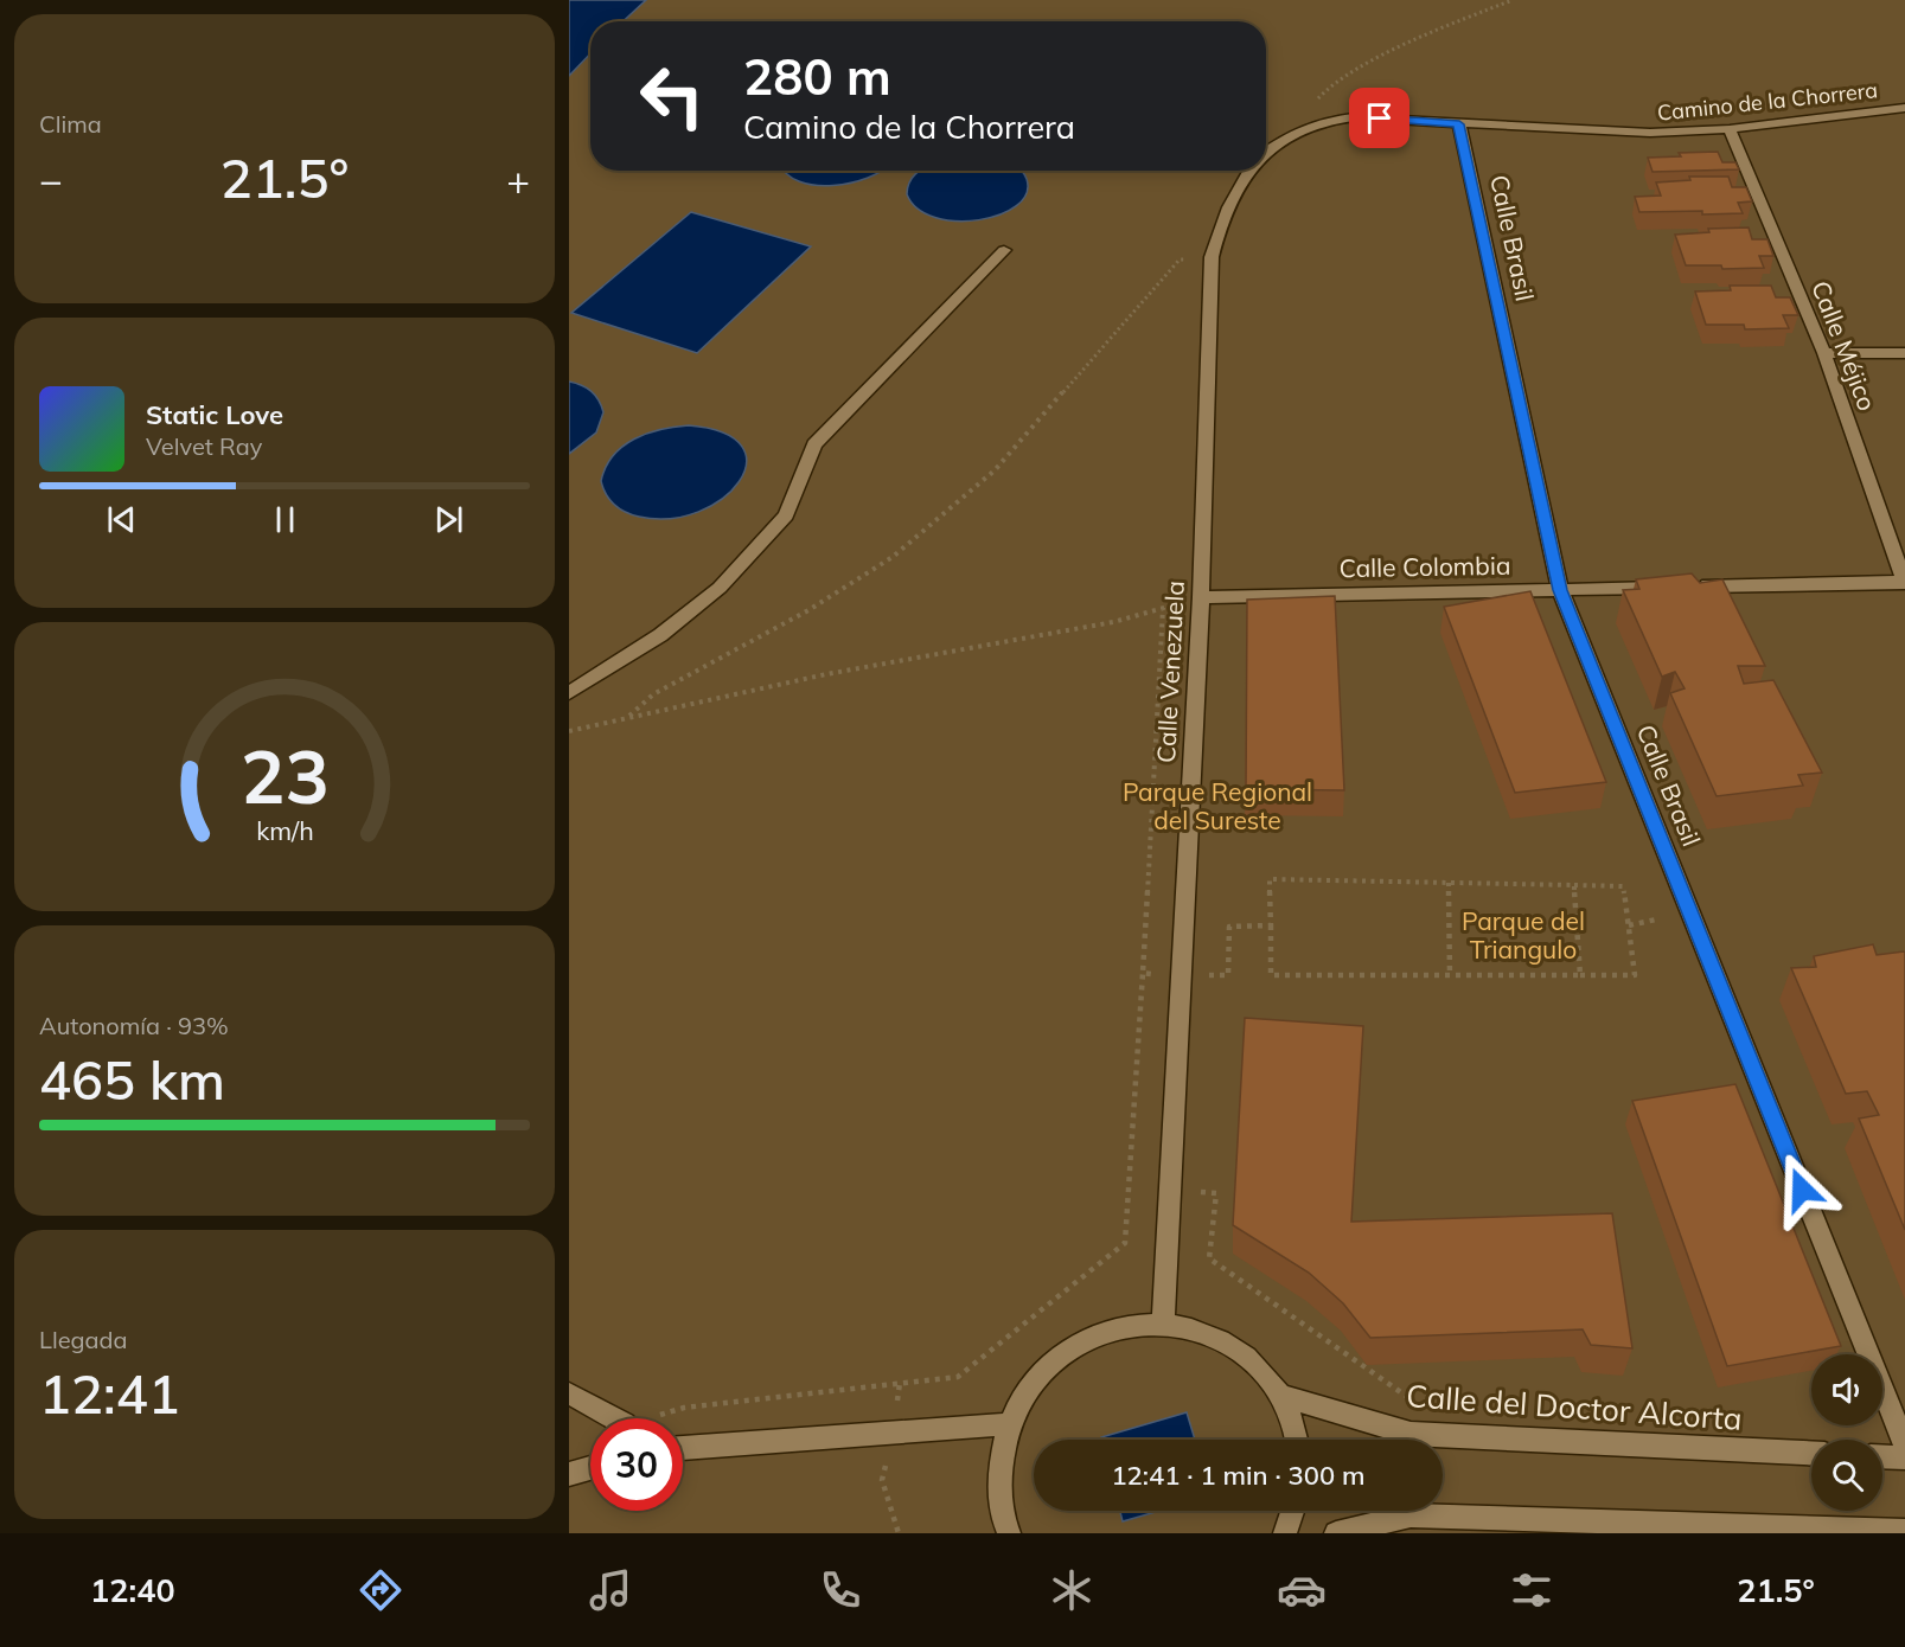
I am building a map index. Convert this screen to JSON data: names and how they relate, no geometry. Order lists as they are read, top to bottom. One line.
{"streets":{"street":["Camino de la Chorrera","Calle Brasil","Calle Méjico","Calle Colombia","Calle Venezuela","Calle del Doctor Alcorta"]},"crossings":[["Camino de la Chorrera","Calle Brasil"],["Camino de la Chorrera","Calle Méjico"],["Camino de la Chorrera","Calle Venezuela"],["Calle Brasil","Calle Colombia"],["Calle Méjico","Calle Colombia"],["Calle Colombia","Calle Venezuela"]],"parks":["Parque Regional del Sureste","Parque del Triangulo"],"page":{"tile":["Clima",["Autonomía · 93%","465 km"],["Llegada","12:41"]],"turn":["280 m","Camino de la Chorrera"],"heat":["−","21.5°","+"],"song":["Static Love","Velvet Ray"],"limit":"30","trip":"12:41 · 1 min · 300 m","tabs":["12:40","21.5°"],"gauge":["23","km/h"]}}
